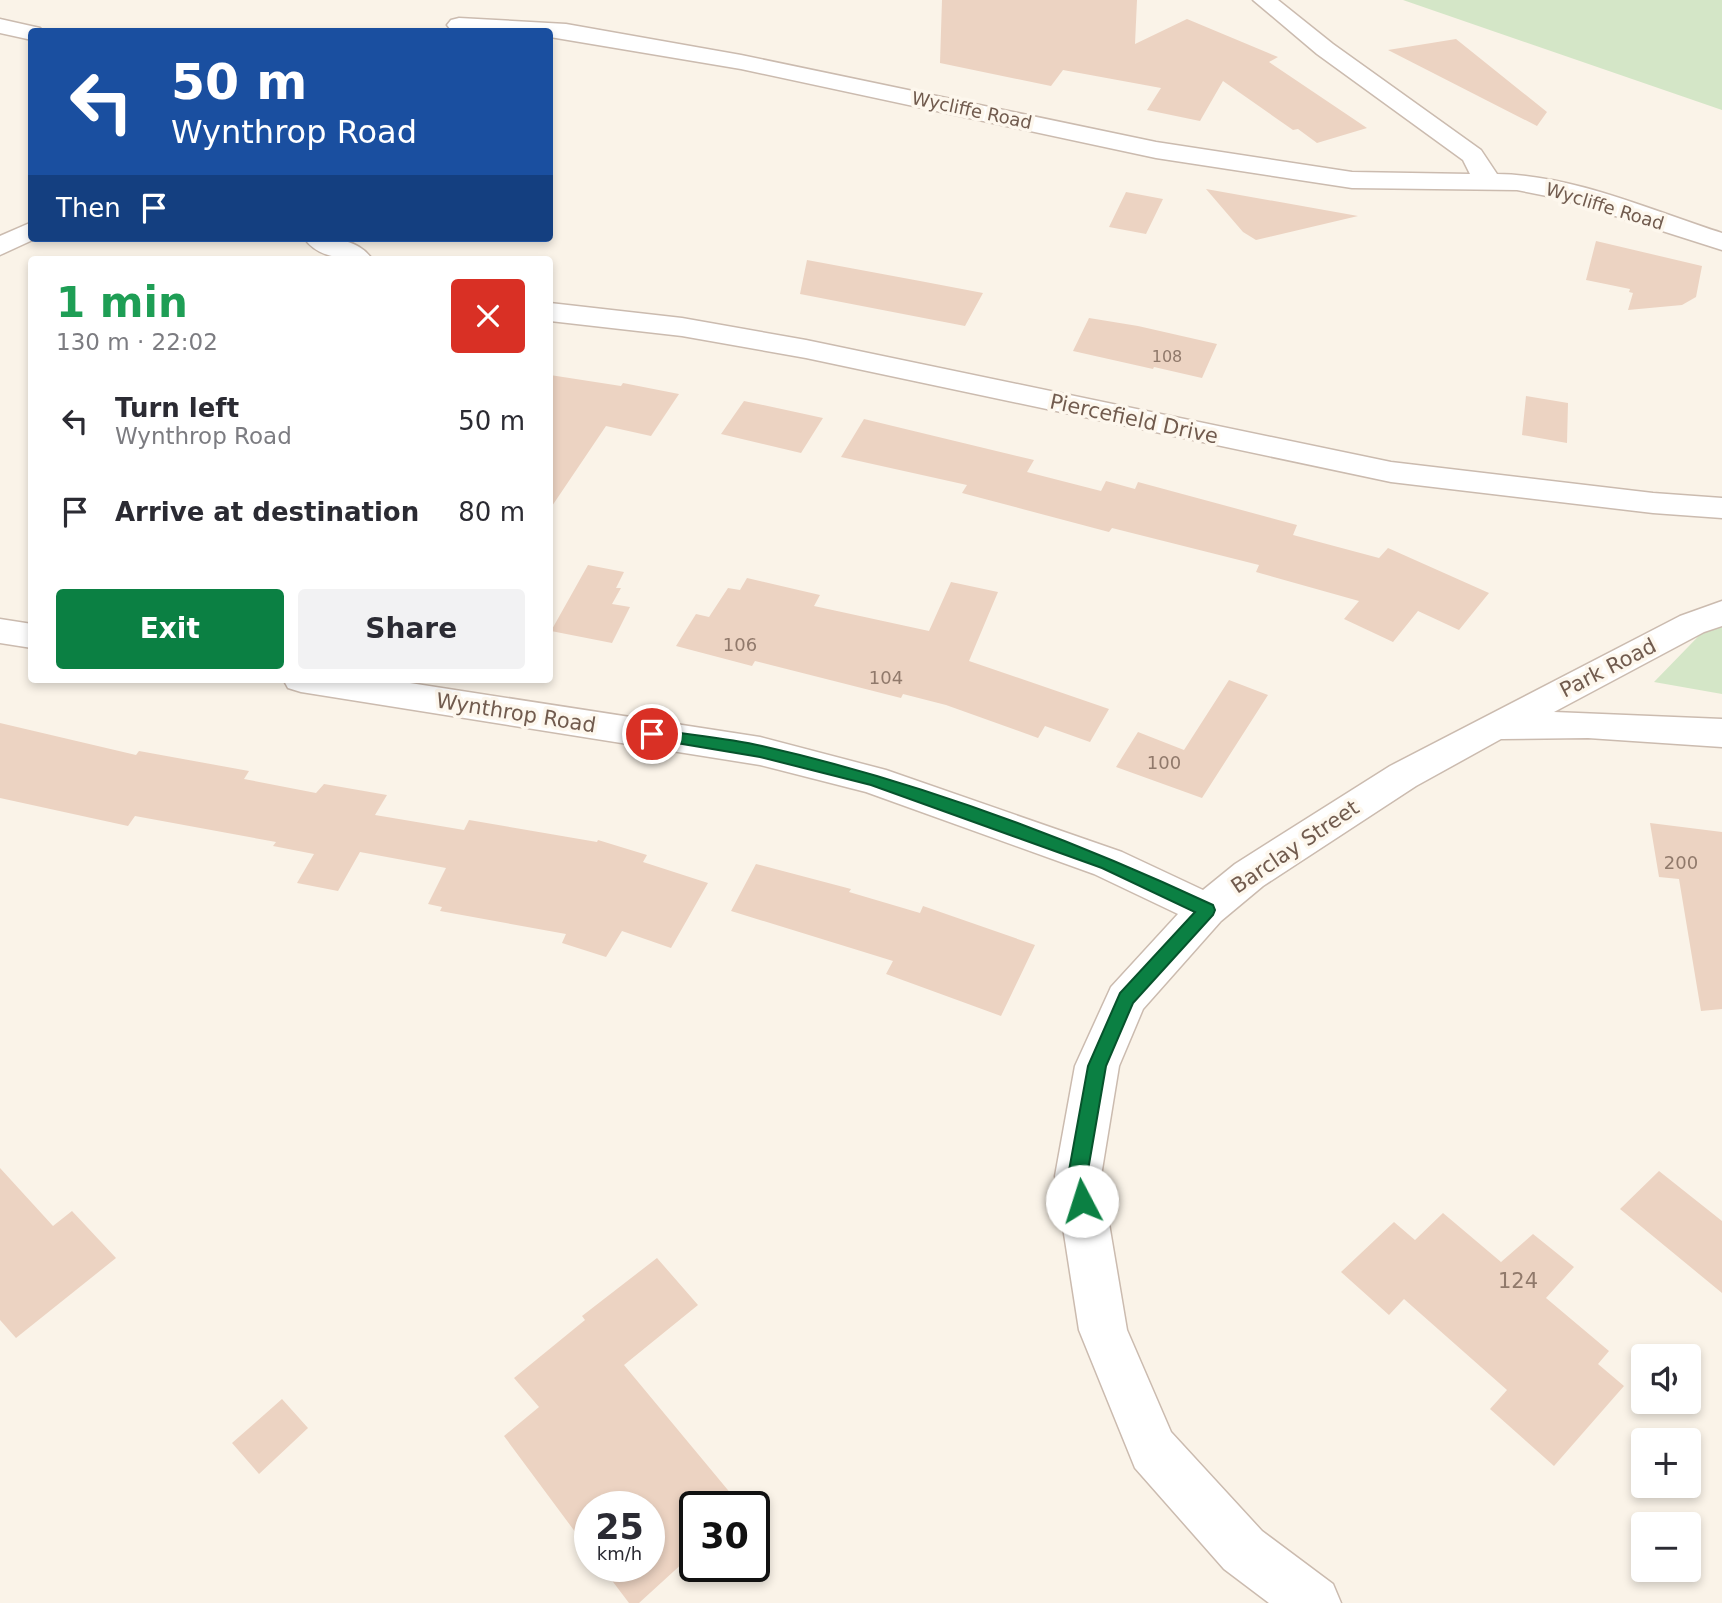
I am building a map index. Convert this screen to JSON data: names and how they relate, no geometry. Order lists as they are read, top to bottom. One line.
{"streets":{"street":["Wycliffe Road","Piercefield Drive","Park Road","Wynthrop Road","Barclay Street"]},"crossings":[["Park Road","Barclay Street"],["Wynthrop Road","Barclay Street"]],"house_numbers":["108","106","104","100","200","124"],"page":{"turn":["50 m","Wynthrop Road"],"then":"Then","heading":["1 min","130 m · 22:02"],"list":[{"name":"Turn left","note":"Wynthrop Road","value":"50 m"},{"name":"Arrive at destination","value":"80 m"}],"buttons":["Exit","Share"],"map_buttons":["+","−"],"speed":"25 km/h","limit":"30"}}
